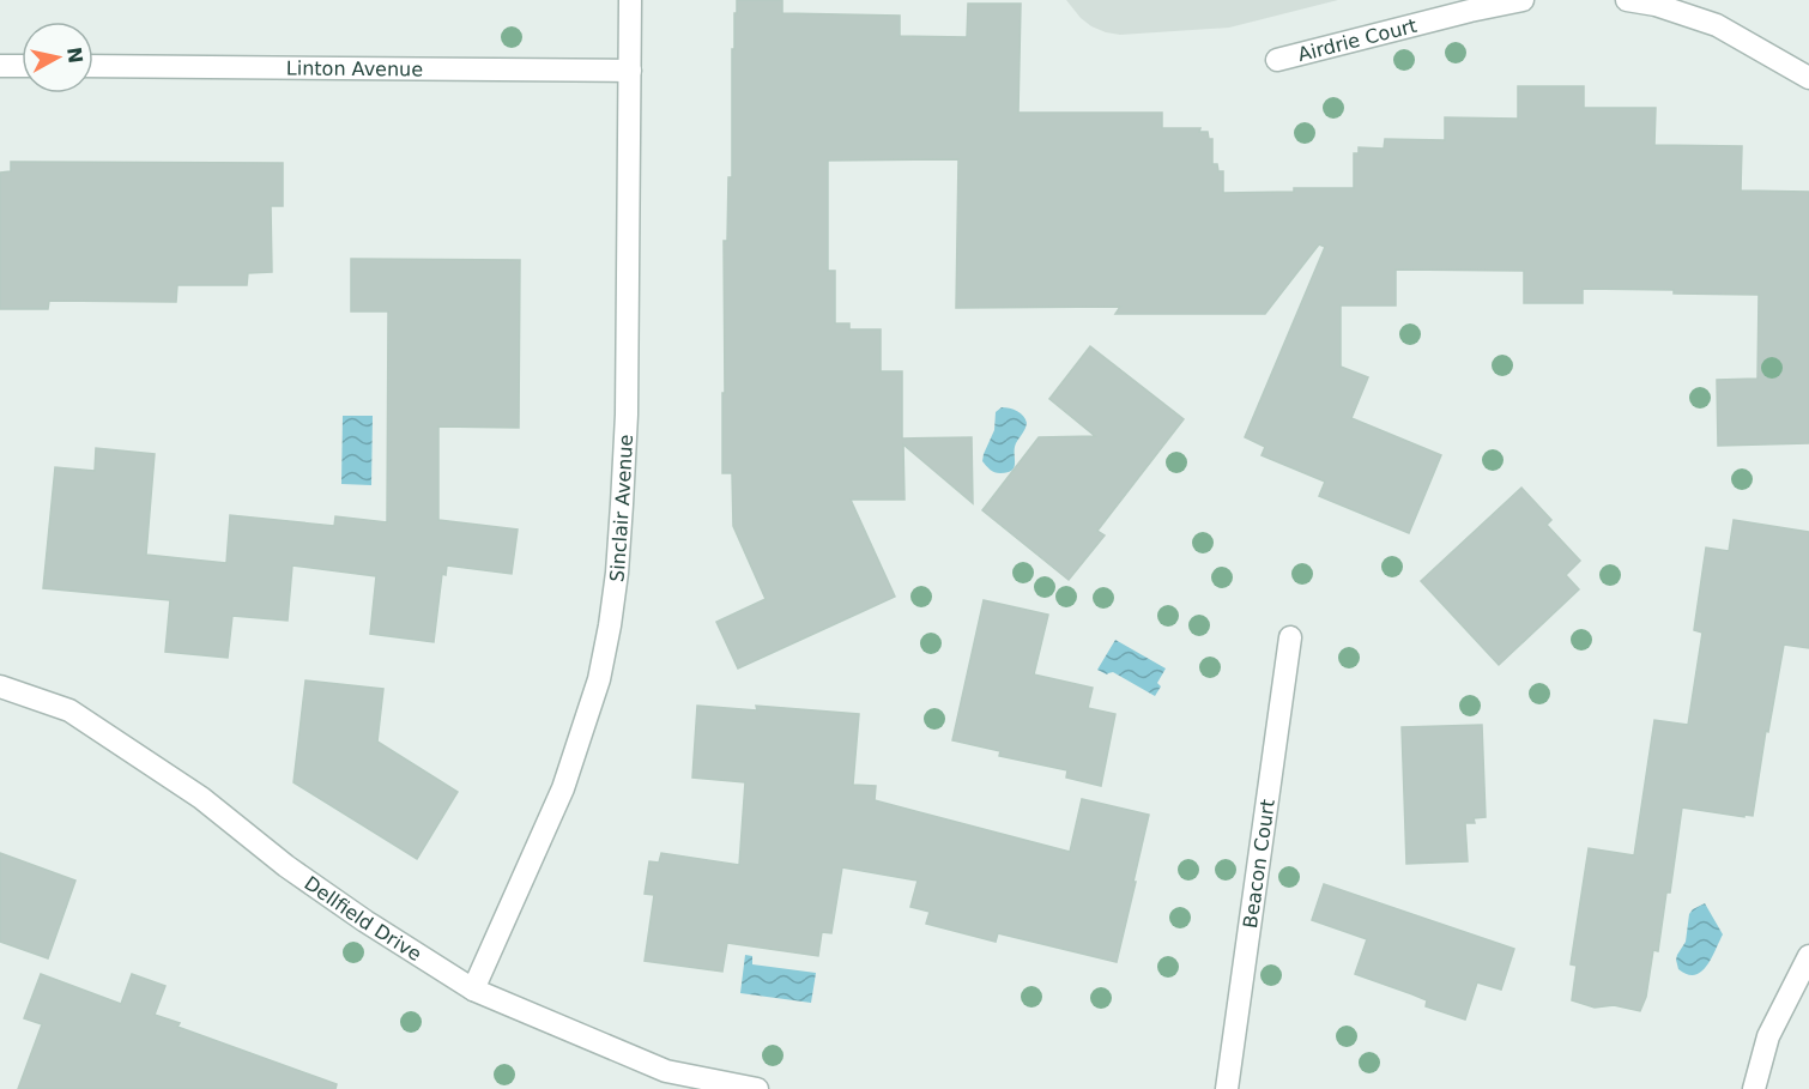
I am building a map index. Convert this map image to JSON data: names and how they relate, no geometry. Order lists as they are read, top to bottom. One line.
{"streets":{"street":["Airdrie Court","Linton Avenue","Sinclair Avenue","Beacon Court","Dellfield Drive"]},"crossings":[["Linton Avenue","Sinclair Avenue"],["Sinclair Avenue","Dellfield Drive"]],"north":"right"}
